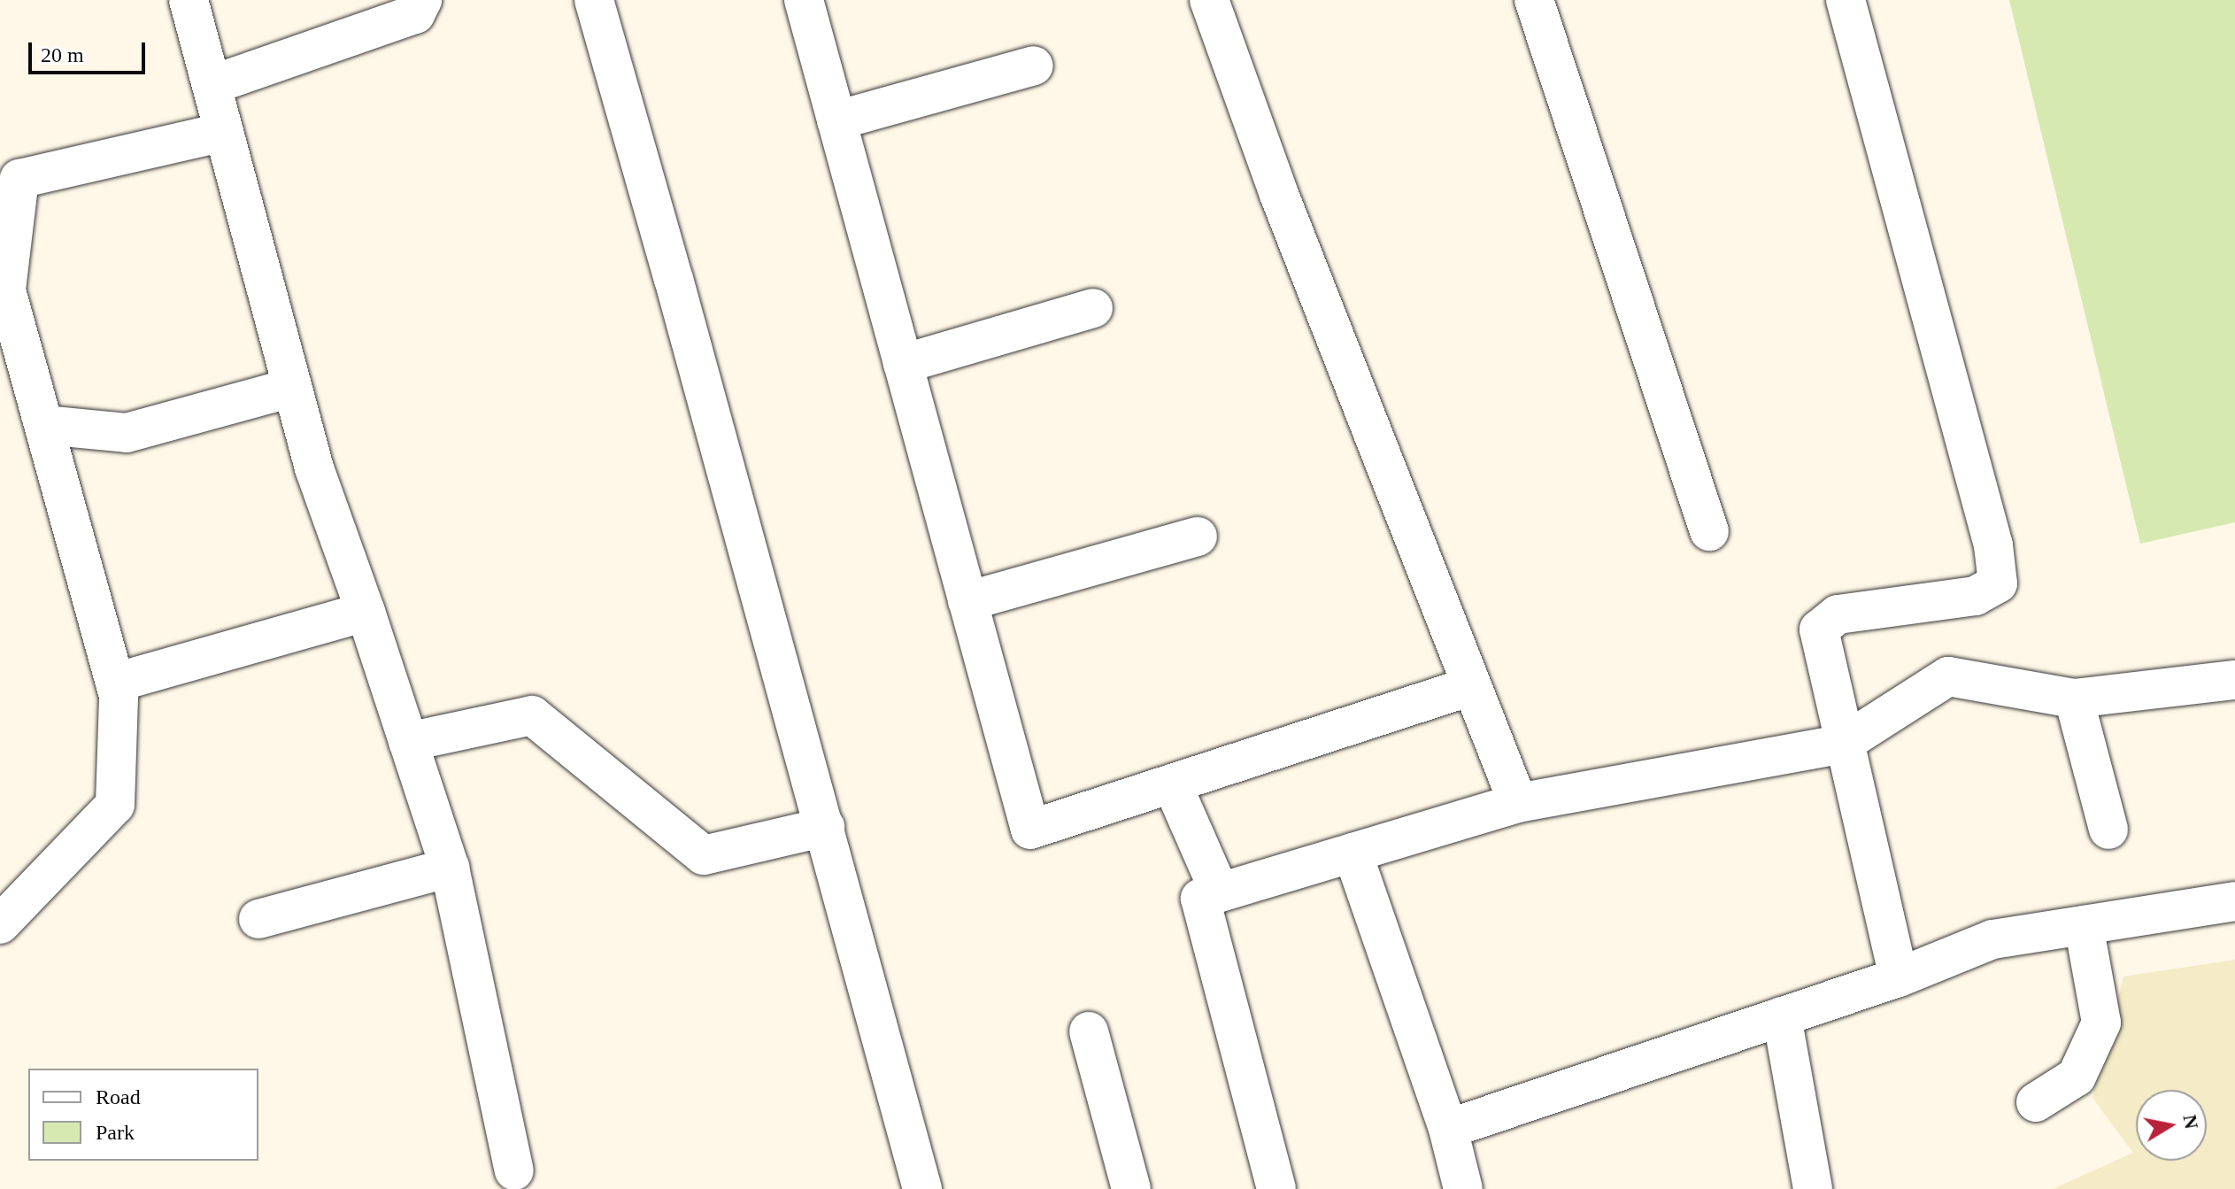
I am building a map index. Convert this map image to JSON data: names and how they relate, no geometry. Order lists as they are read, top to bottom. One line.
{"legend":["Road","Park"],"scale_bar":"20 m","north":"right"}
